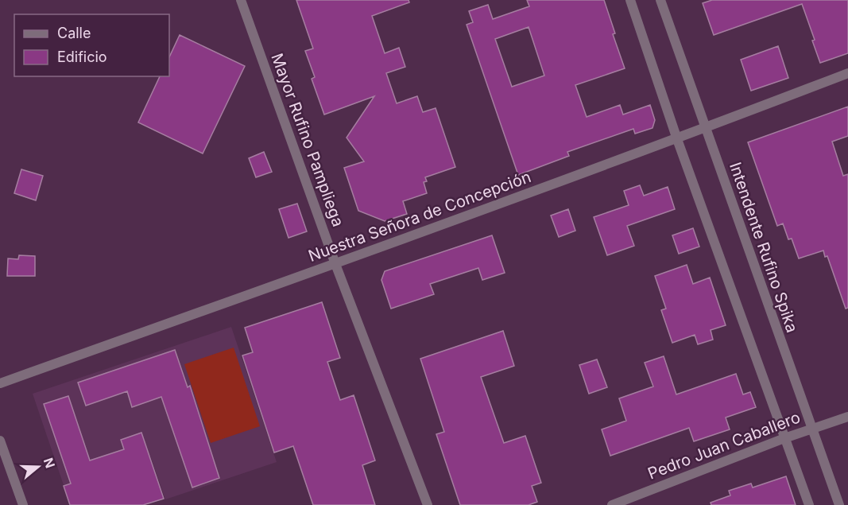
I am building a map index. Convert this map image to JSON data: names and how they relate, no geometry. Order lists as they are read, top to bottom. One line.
{"streets":{"street":["Mayor Rufino Pampliega","Nuestra Señora de Concepción","Intendente Rufino Spika","Pedro Juan Caballero"]},"crossings":[["Mayor Rufino Pampliega","Nuestra Señora de Concepción"],["Nuestra Señora de Concepción","Intendente Rufino Spika"],["Intendente Rufino Spika","Pedro Juan Caballero"]],"legend":["Calle","Edificio"],"north":"right"}
